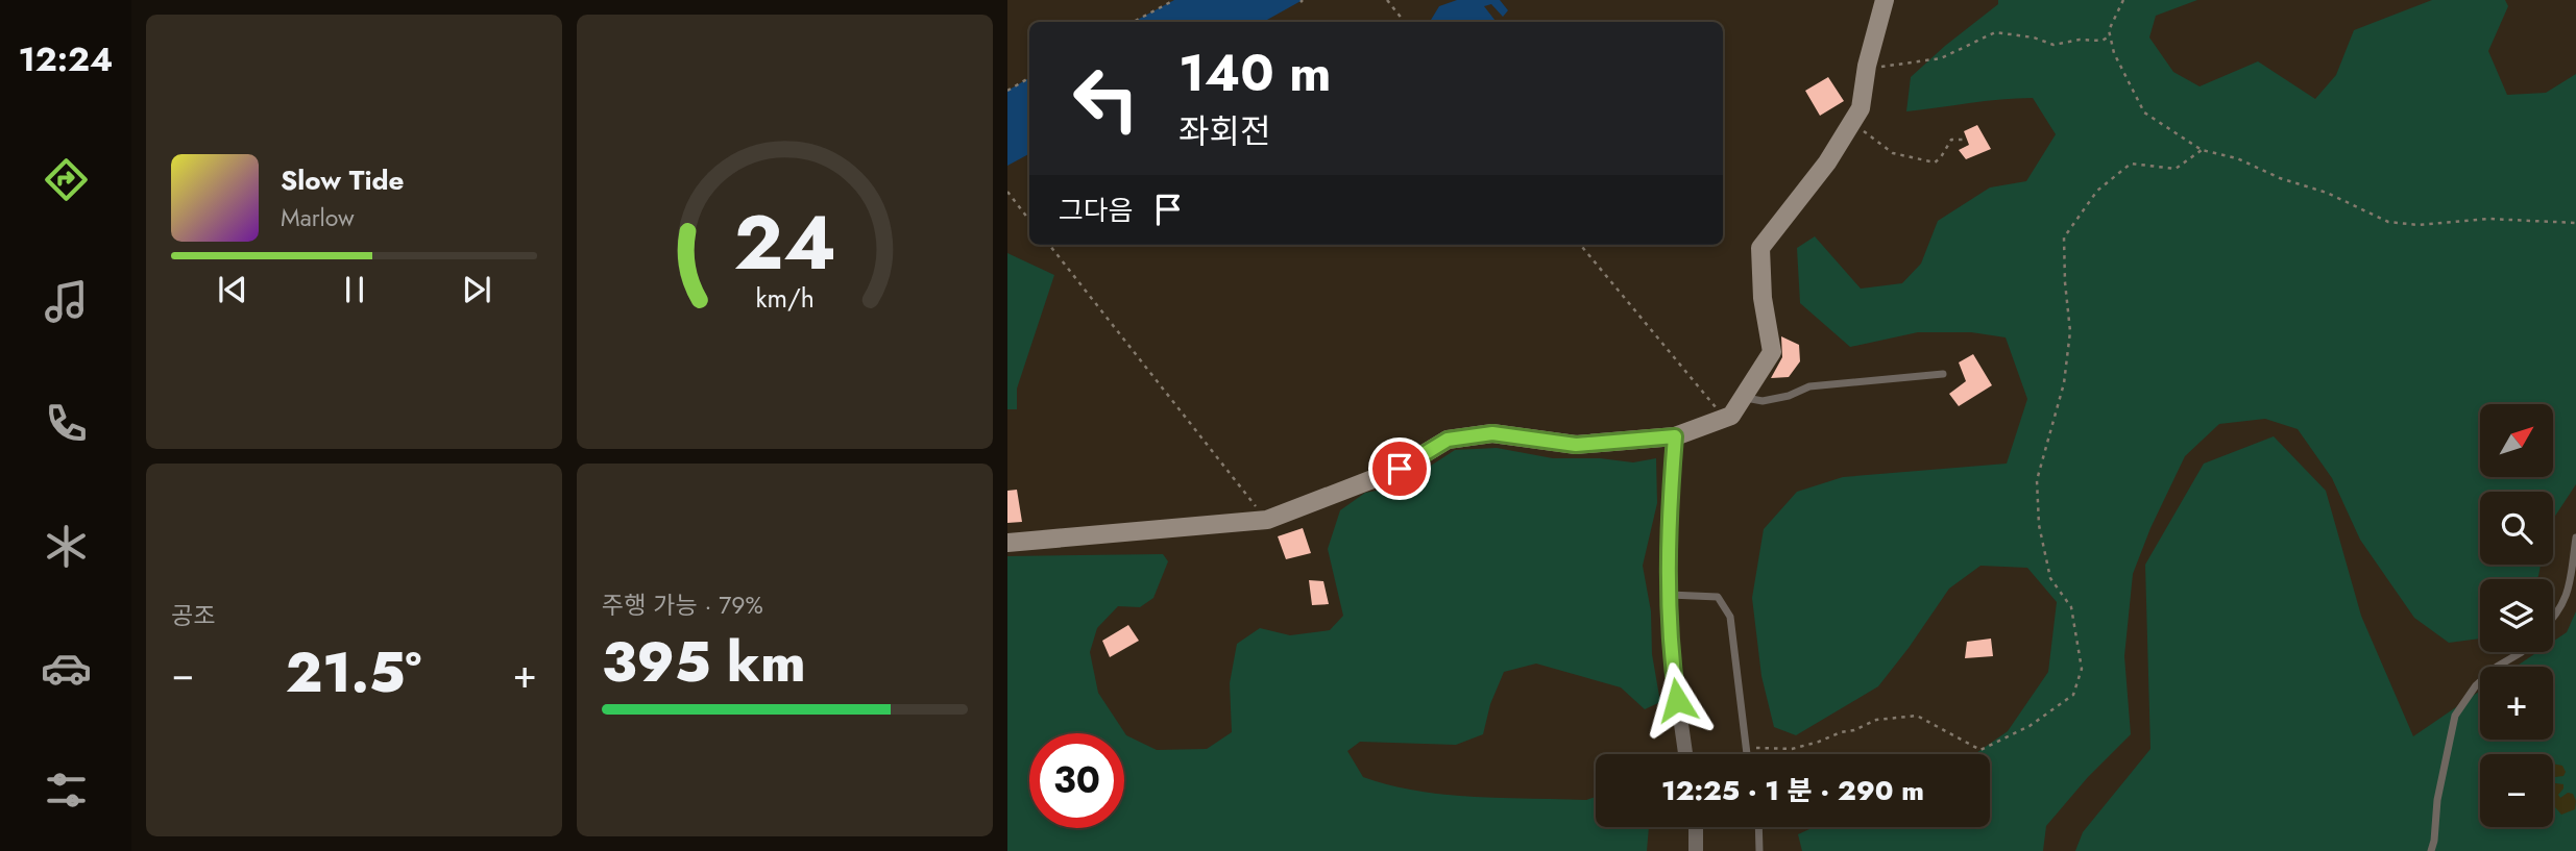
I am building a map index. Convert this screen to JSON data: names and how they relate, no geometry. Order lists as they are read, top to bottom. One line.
{"north":"top right","page":{"tabs":"12:24","turn":["140 m","좌회전"],"song":["Slow Tide","Marlow"],"then":"그다음","map_buttons":["+","−"],"tile":["공조",["주행 가능 · 79%","395 km"]],"heat":["−","21.5°","+"],"limit":"30","trip":"12:25 · 1 분 · 290 m","gauge":["24","km/h"]}}
